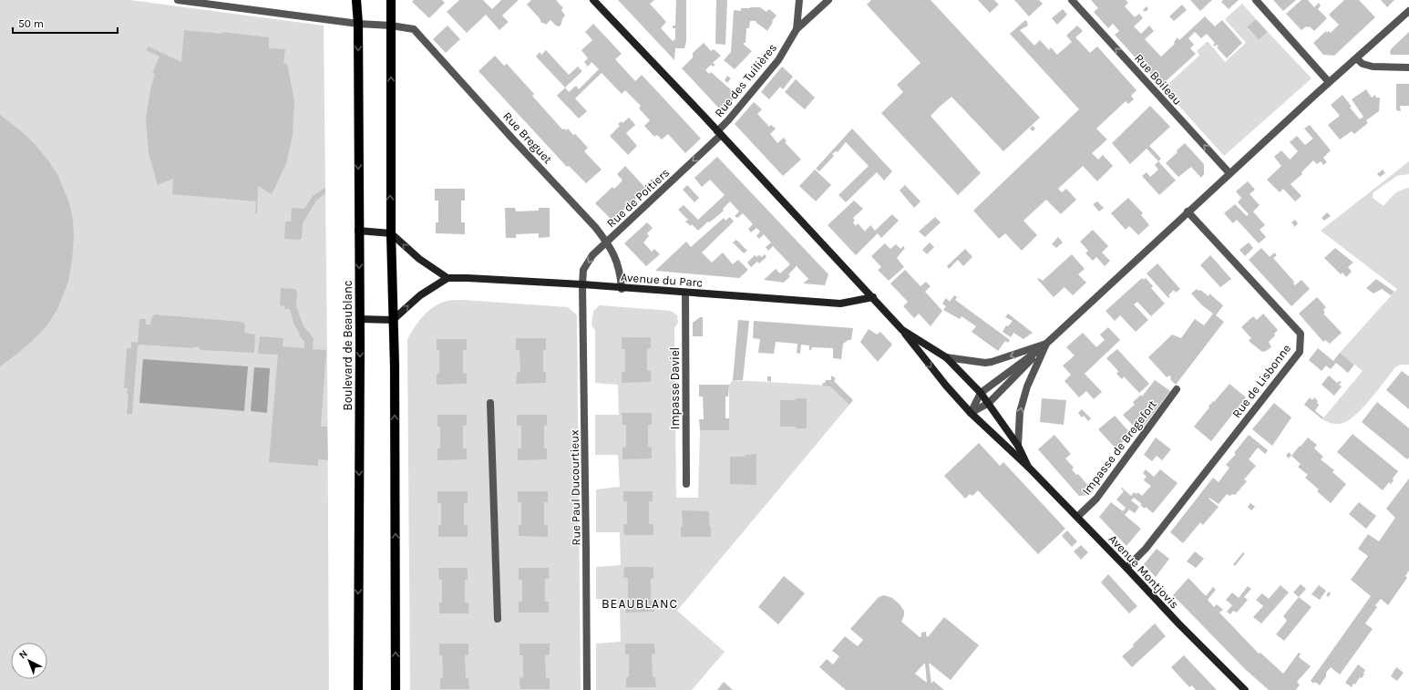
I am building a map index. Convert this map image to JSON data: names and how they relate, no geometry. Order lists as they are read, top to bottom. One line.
{"streets":{"main road":["Avenue du Parc","Boulevard de Beaublanc","Avenue Montjovis"],"street":["Rue Boileau","Rue des Tuilières","Rue Breguet","Rue de Poitiers","Rue de Lisbonne","Impasse Daviel","Impasse de Bregefort","Rue Paul Ducourtieux"]},"crossings":[["Rue des Tuilières","Rue de Poitiers"],["Rue Breguet","Rue de Poitiers"],["Rue Breguet","Avenue du Parc"],["Rue Breguet","Boulevard de Beaublanc"],["Rue de Poitiers","Avenue du Parc"],["Rue de Poitiers","Rue Paul Ducourtieux"],["Avenue du Parc","Impasse Daviel"],["Avenue du Parc","Rue Paul Ducourtieux"],["Rue de Lisbonne","Avenue Montjovis"],["Impasse de Bregefort","Avenue Montjovis"]],"one_way":["Rue Boileau","Rue de Poitiers"],"districts":["BEAUBLANC"],"scale_bar":"50 m","north":"top left"}
